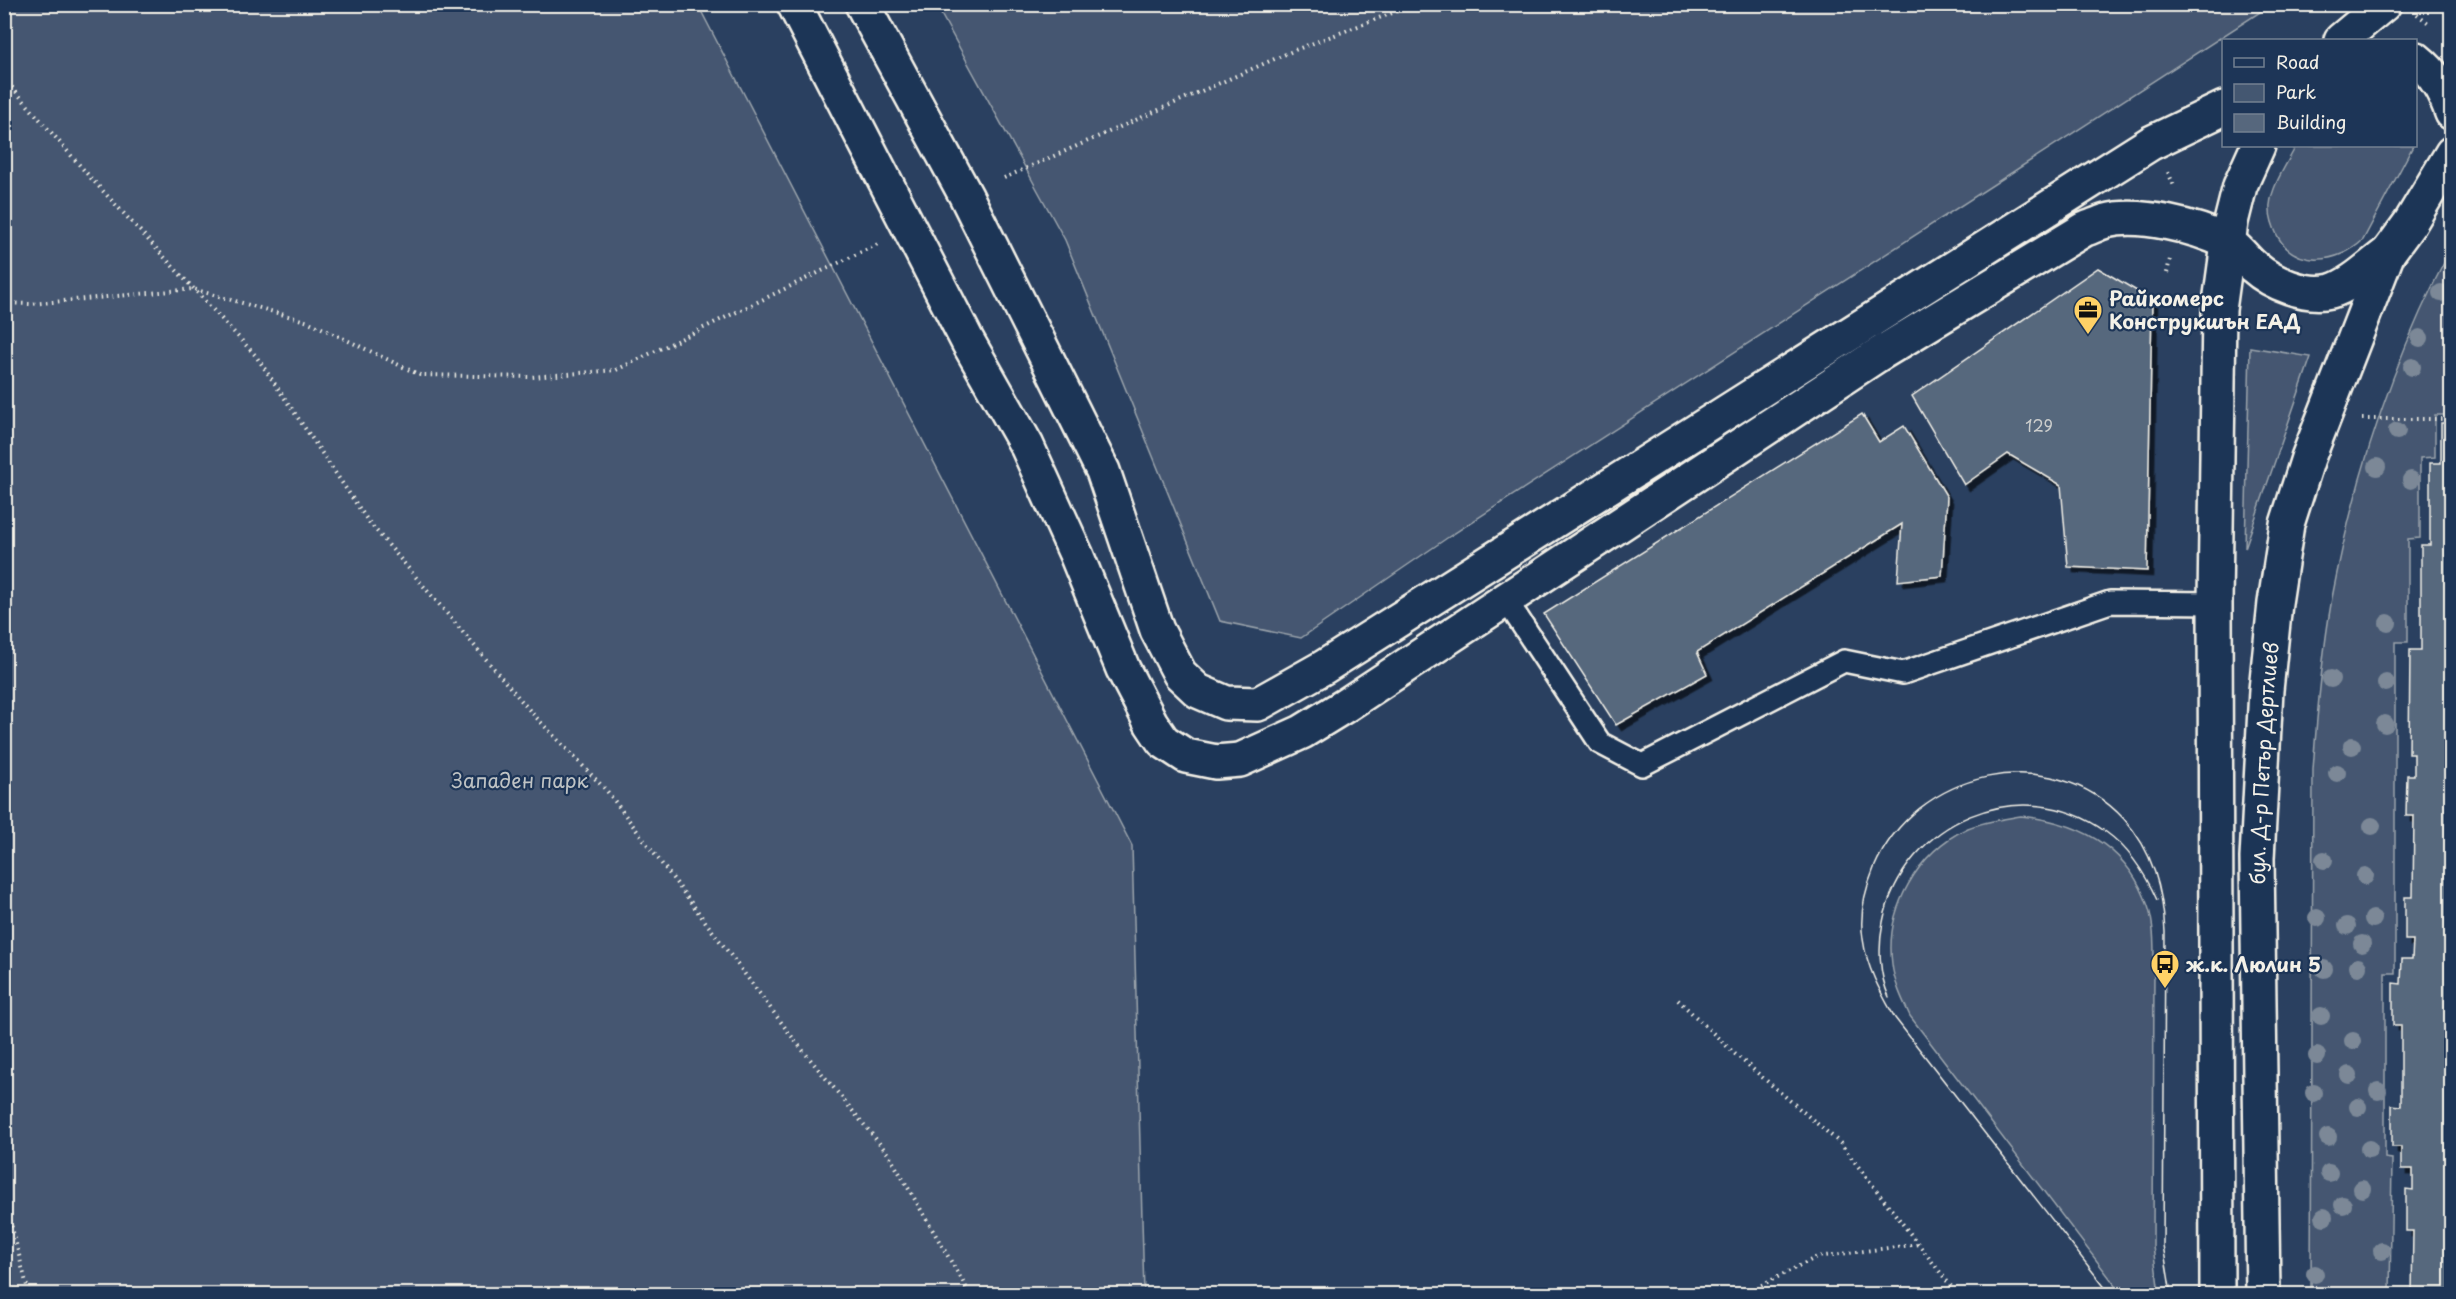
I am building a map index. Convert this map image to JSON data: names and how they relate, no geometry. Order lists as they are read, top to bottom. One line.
{"streets":{"main road":["бул. Д-р Петър Дертлиев"]},"parks":["Западен парк"],"places":{"office":["Райкомерс Конструкшън ЕАД"],"bus stop":["ж.к. Люлин 5"]},"house_numbers":["129"],"legend":["Road","Park","Building"]}
